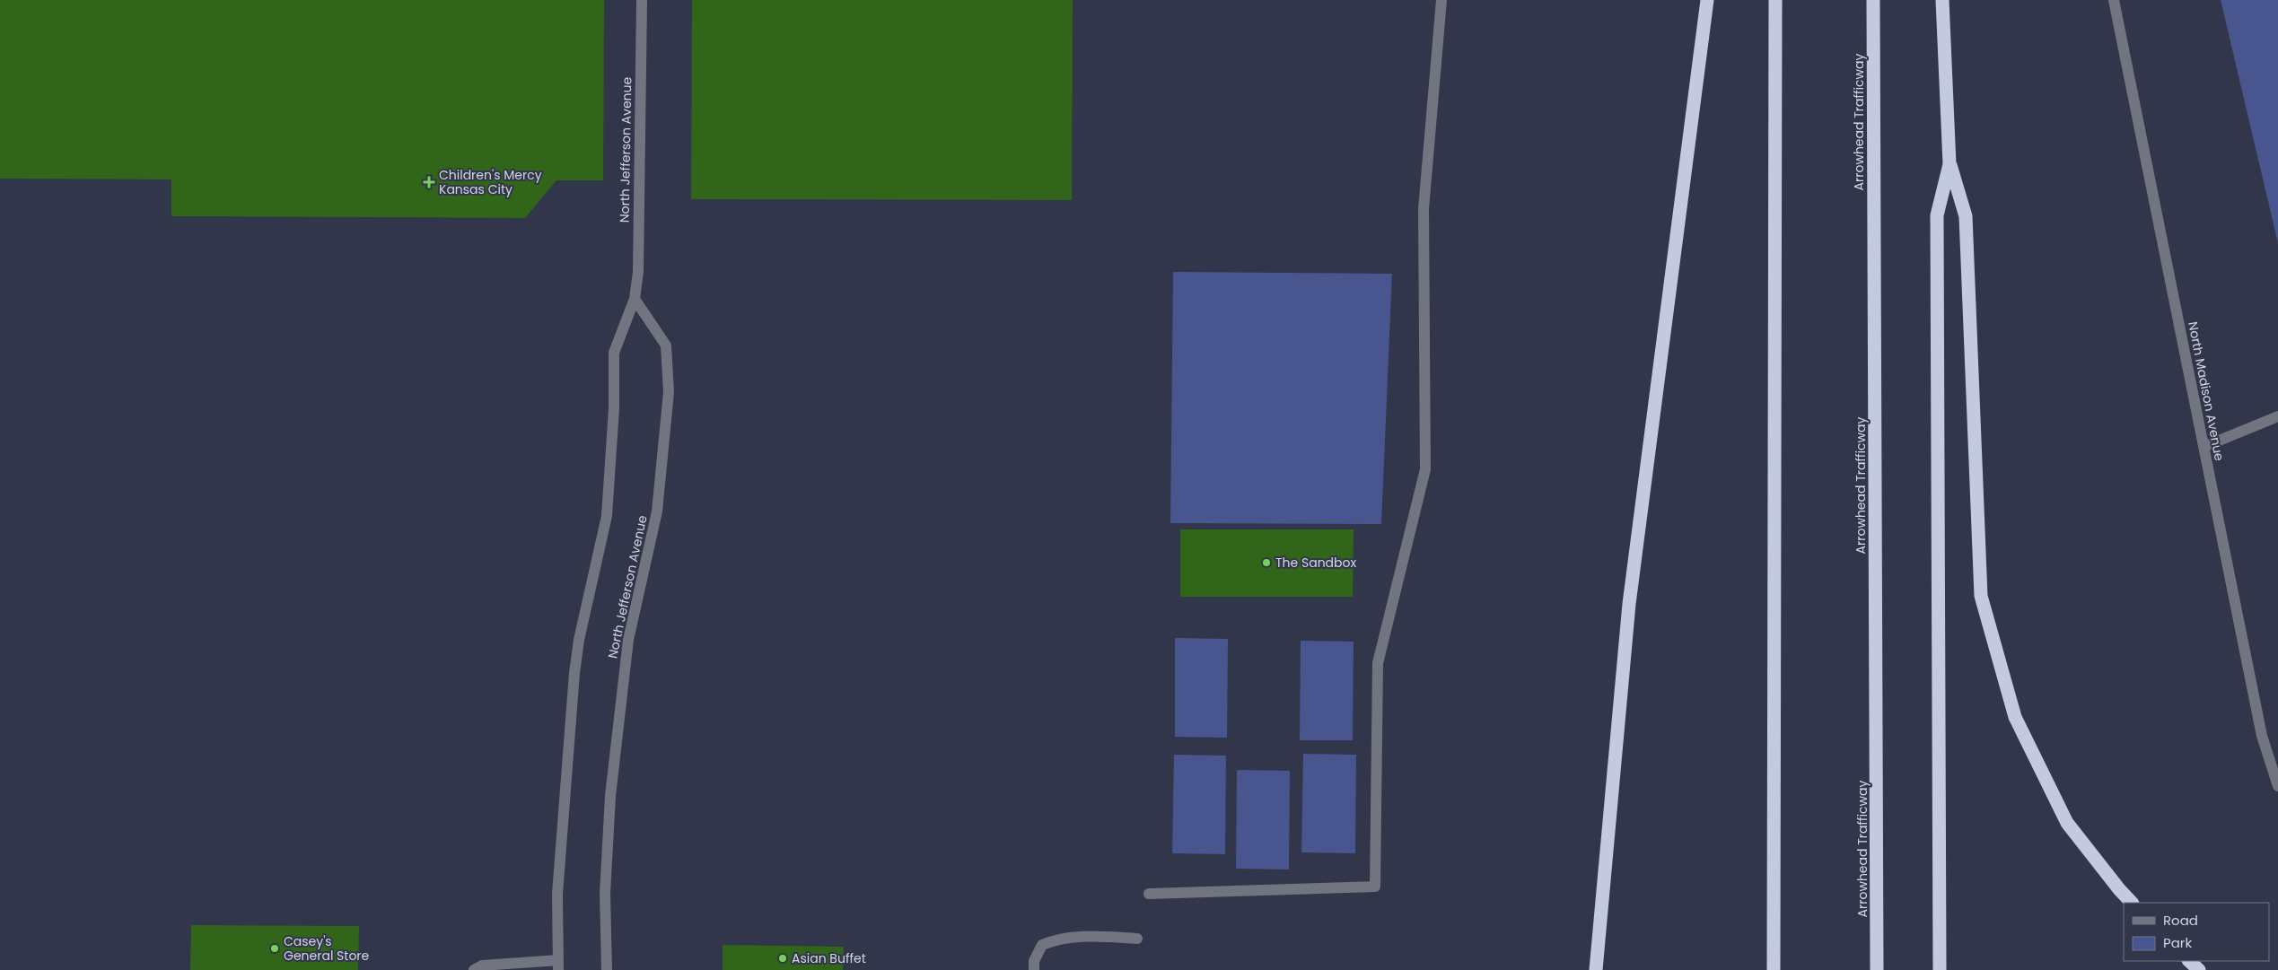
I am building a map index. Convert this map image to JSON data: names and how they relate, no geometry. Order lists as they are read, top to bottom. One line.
{"streets":{"highway":["Arrowhead Trafficway"],"street":["North Jefferson Avenue","North Madison Avenue"]},"places":{"health":["Children's Mercy Kansas City"],"other":["The Sandbox","Casey's General Store","Asian Buffet"]},"legend":["Road","Park"]}
